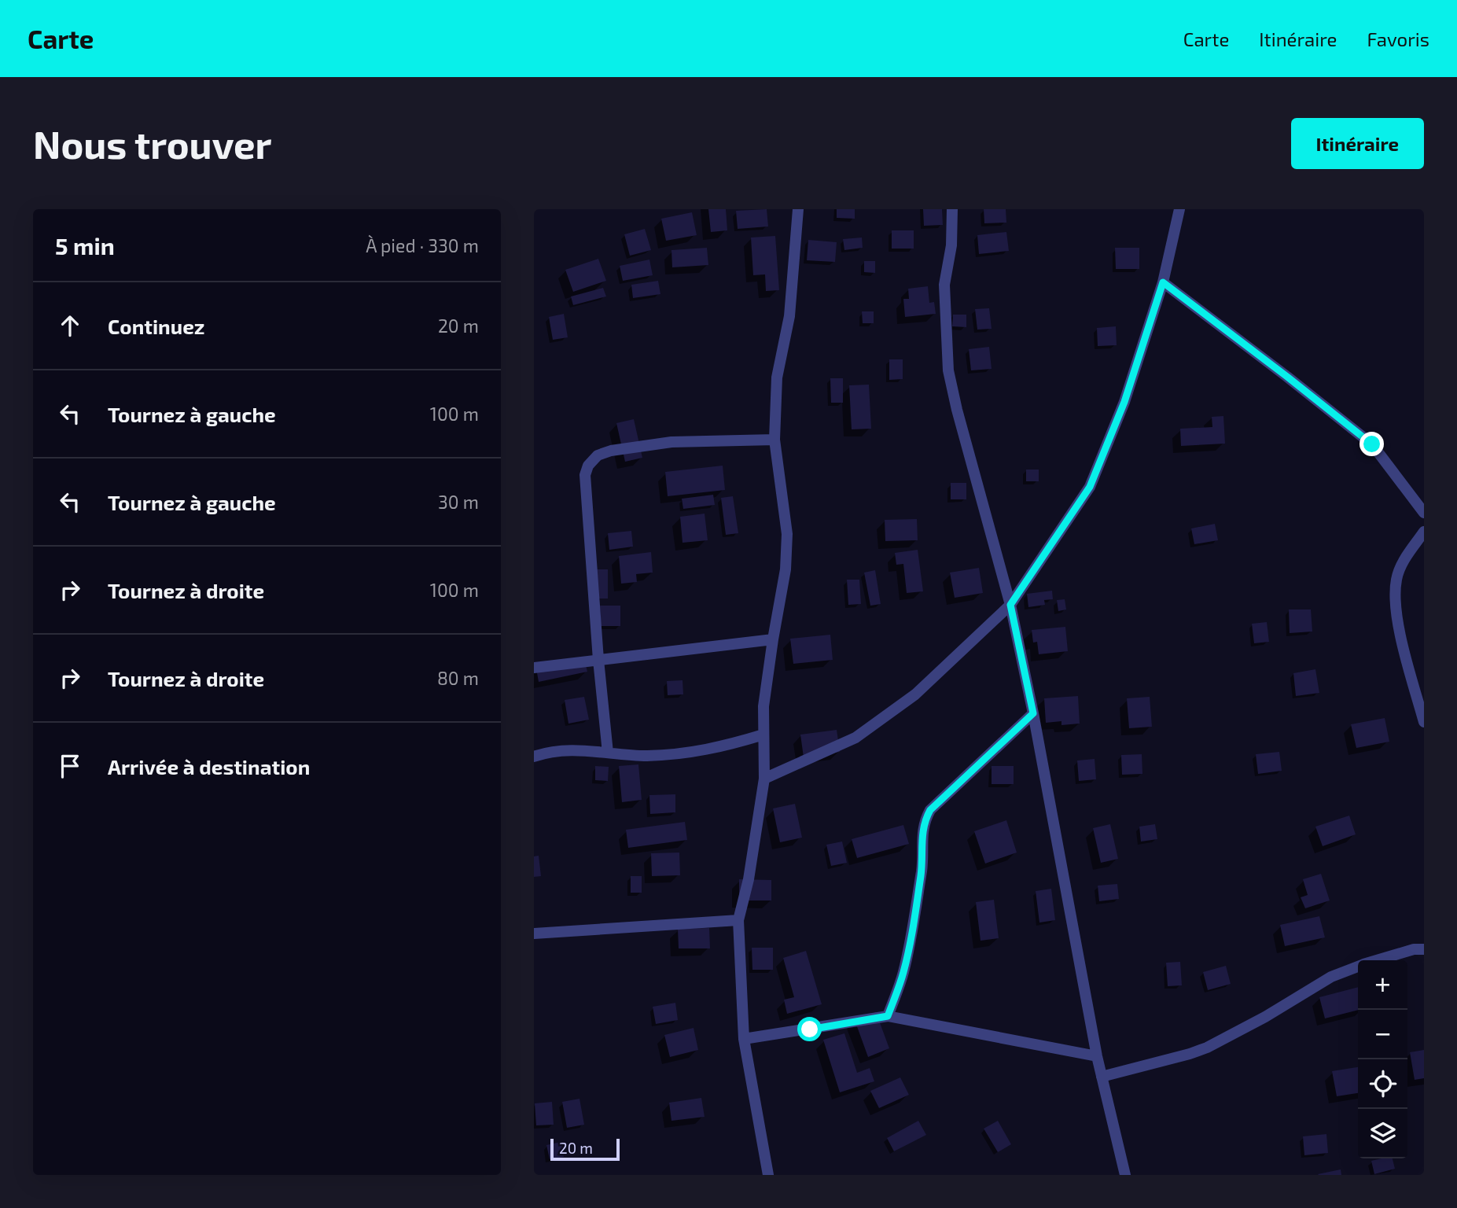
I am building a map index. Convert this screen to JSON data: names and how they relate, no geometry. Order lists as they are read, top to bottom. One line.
{"scale_bar":"20 m","page":{"header":"Carte","nav":["Carte","Itinéraire","Favoris"],"buttons":"Itinéraire","title":"Nous trouver","heading":["5 min","À pied · 330 m"],"list":[["Continuez","20 m"],["Tournez à gauche","100 m"],["Tournez à gauche","30 m"],["Tournez à droite","100 m"],["Tournez à droite","80 m"],"Arrivée à destination"],"map_buttons":["+","−"],"scale":"20 m"}}
